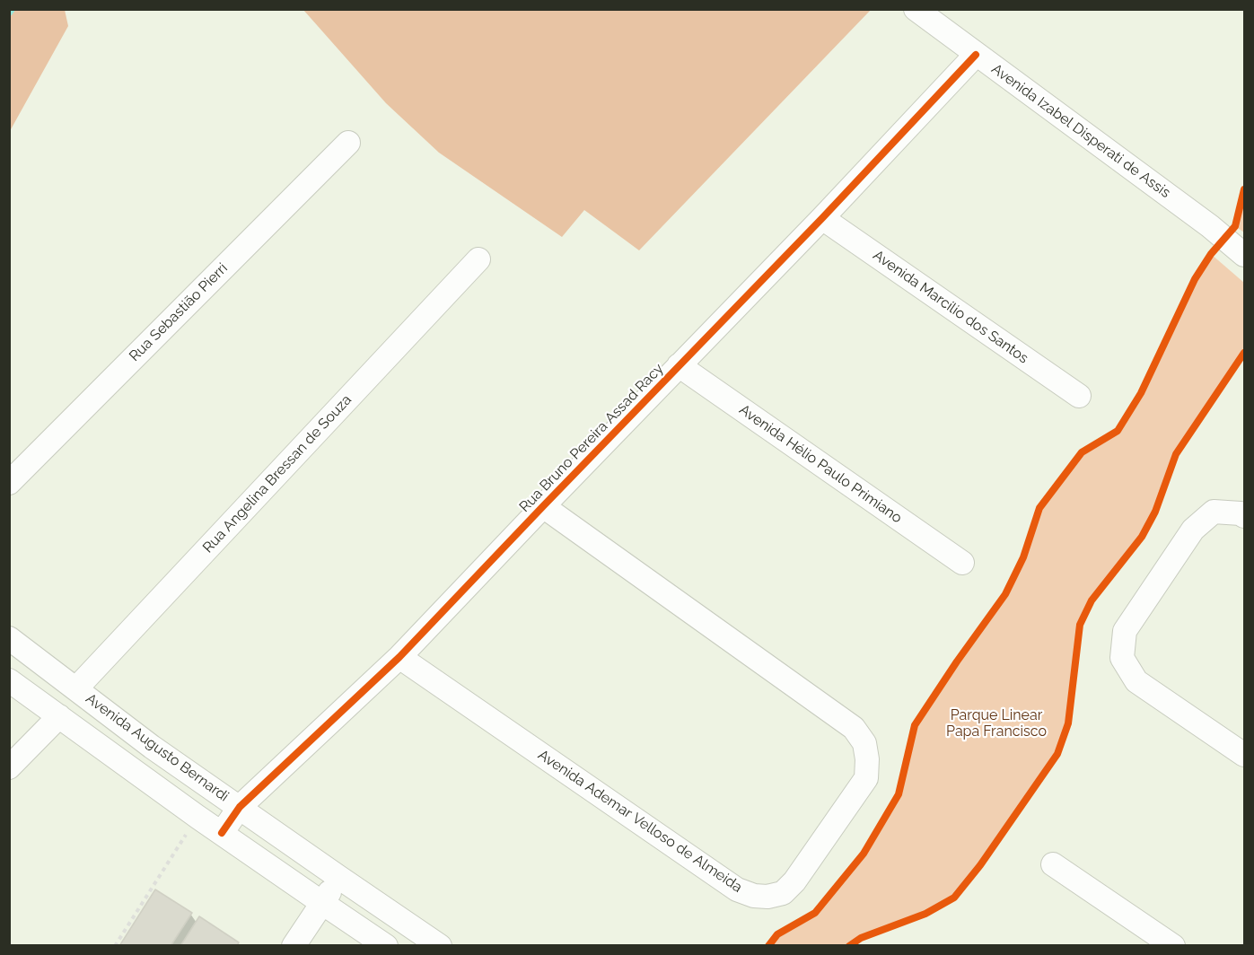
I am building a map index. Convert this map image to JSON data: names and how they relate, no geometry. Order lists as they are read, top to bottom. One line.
{"streets":{"street":["Avenida Izabel Disperati de Assis","Avenida Marcílio dos Santos","Rua Sebastião Pierri","Rua Bruno Pereira Assad Racy","Avenida Hélio Paulo Primiano","Rua Angelina Bressan de Souza","Avenida Augusto Bernardi","Avenida Ademar Velloso de Almeida"]},"crossings":[["Avenida Izabel Disperati de Assis","Rua Bruno Pereira Assad Racy"],["Avenida Marcílio dos Santos","Rua Bruno Pereira Assad Racy"],["Rua Bruno Pereira Assad Racy","Avenida Hélio Paulo Primiano"],["Rua Bruno Pereira Assad Racy","Avenida Augusto Bernardi"],["Rua Bruno Pereira Assad Racy","Avenida Ademar Velloso de Almeida"],["Rua Angelina Bressan de Souza","Avenida Augusto Bernardi"]],"parks":["Parque Linear Papa Francisco"]}
